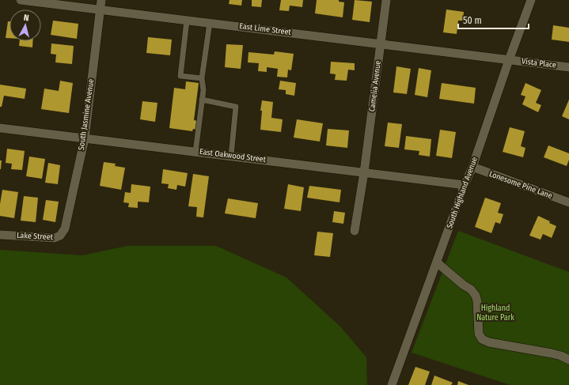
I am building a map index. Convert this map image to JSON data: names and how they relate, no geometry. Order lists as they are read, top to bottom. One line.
{"streets":{"street":["East Lime Street","Vista Place","Camelia Avenue","South Jasmine Avenue","East Oakwood Street","Lonesome Pine Lane","South Highland Avenue","Lake Street"]},"crossings":[["East Lime Street","Vista Place"],["East Lime Street","Camelia Avenue"],["East Lime Street","South Jasmine Avenue"],["East Lime Street","South Highland Avenue"],["Vista Place","South Highland Avenue"],["Camelia Avenue","East Oakwood Street"],["South Jasmine Avenue","East Oakwood Street"],["South Jasmine Avenue","Lake Street"],["East Oakwood Street","South Highland Avenue"],["Lonesome Pine Lane","South Highland Avenue"]],"parks":["Highland Nature Park"],"scale_bar":"50 m","north":"top"}
